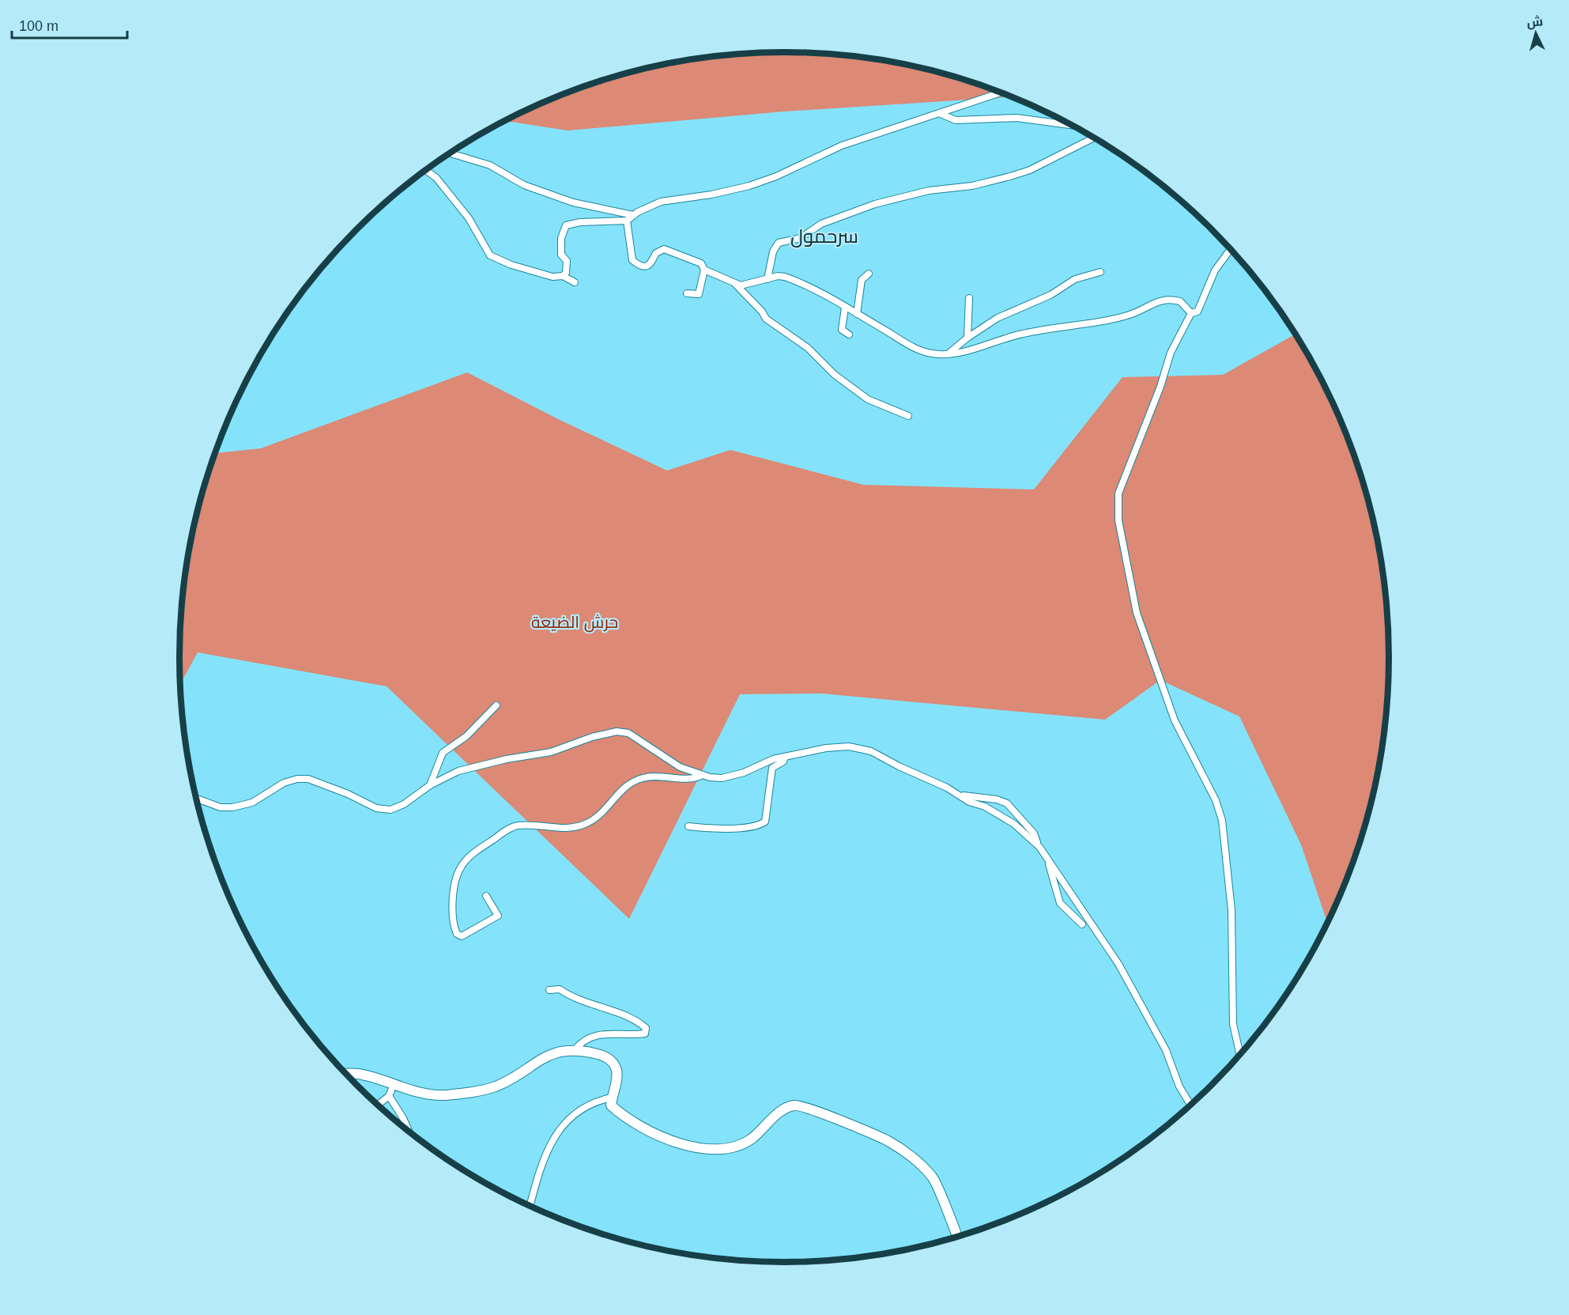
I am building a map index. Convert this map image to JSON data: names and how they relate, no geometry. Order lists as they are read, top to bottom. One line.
{"districts":["سرحمول"],"parks":["حرش الضيعة"],"scale_bar":"100 m","north":"top"}
